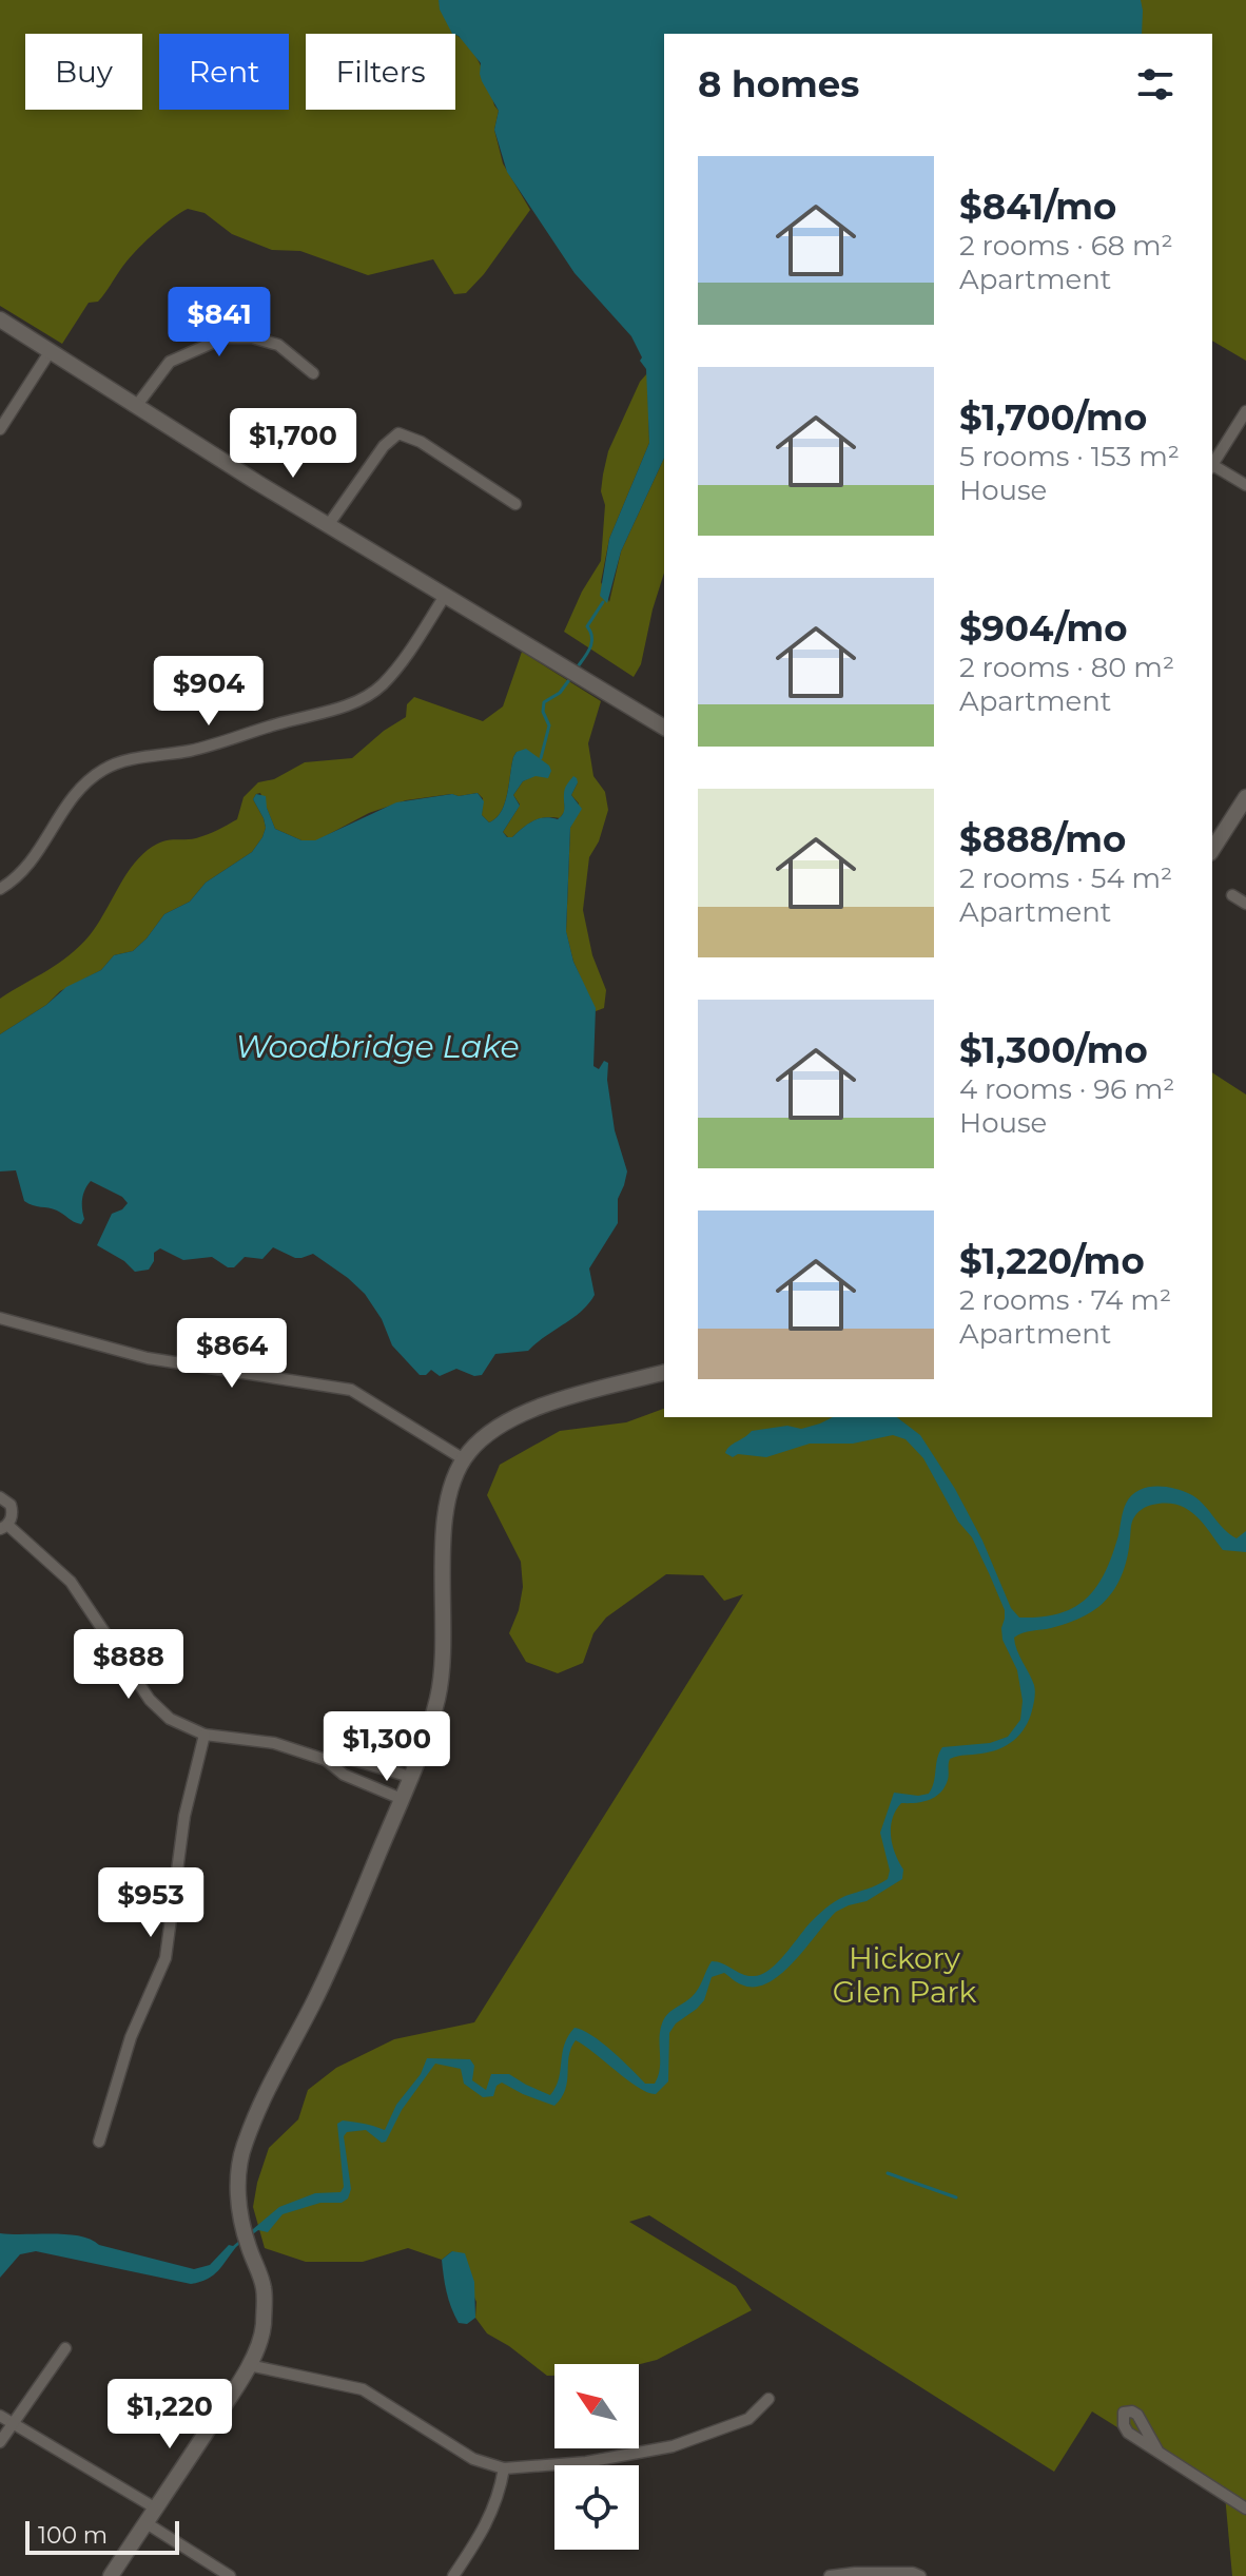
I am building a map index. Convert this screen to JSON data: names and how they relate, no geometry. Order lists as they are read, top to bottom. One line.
{"water":["Woodbridge Lake"],"parks":["Hickory Glen Park"],"scale_bar":"100 m","north":"top left","page":{"chip":["Buy","Rent","Filters"],"heading":"8 homes","list":[{"name":"$841/mo","note":"2 rooms · 68 m² · Apartment"},{"name":"$1,700/mo","note":"5 rooms · 153 m² · House"},{"name":"$904/mo","note":"2 rooms · 80 m² · Apartment"},{"name":"$888/mo","note":"2 rooms · 54 m² · Apartment"},{"name":"$1,300/mo","note":"4 rooms · 96 m² · House"},{"name":"$1,220/mo","note":"2 rooms · 74 m² · Apartment"}],"price":["$841","$1,700","$904","$864","$888","$1,300","$953","$1,220"],"scale":"100 m"}}
